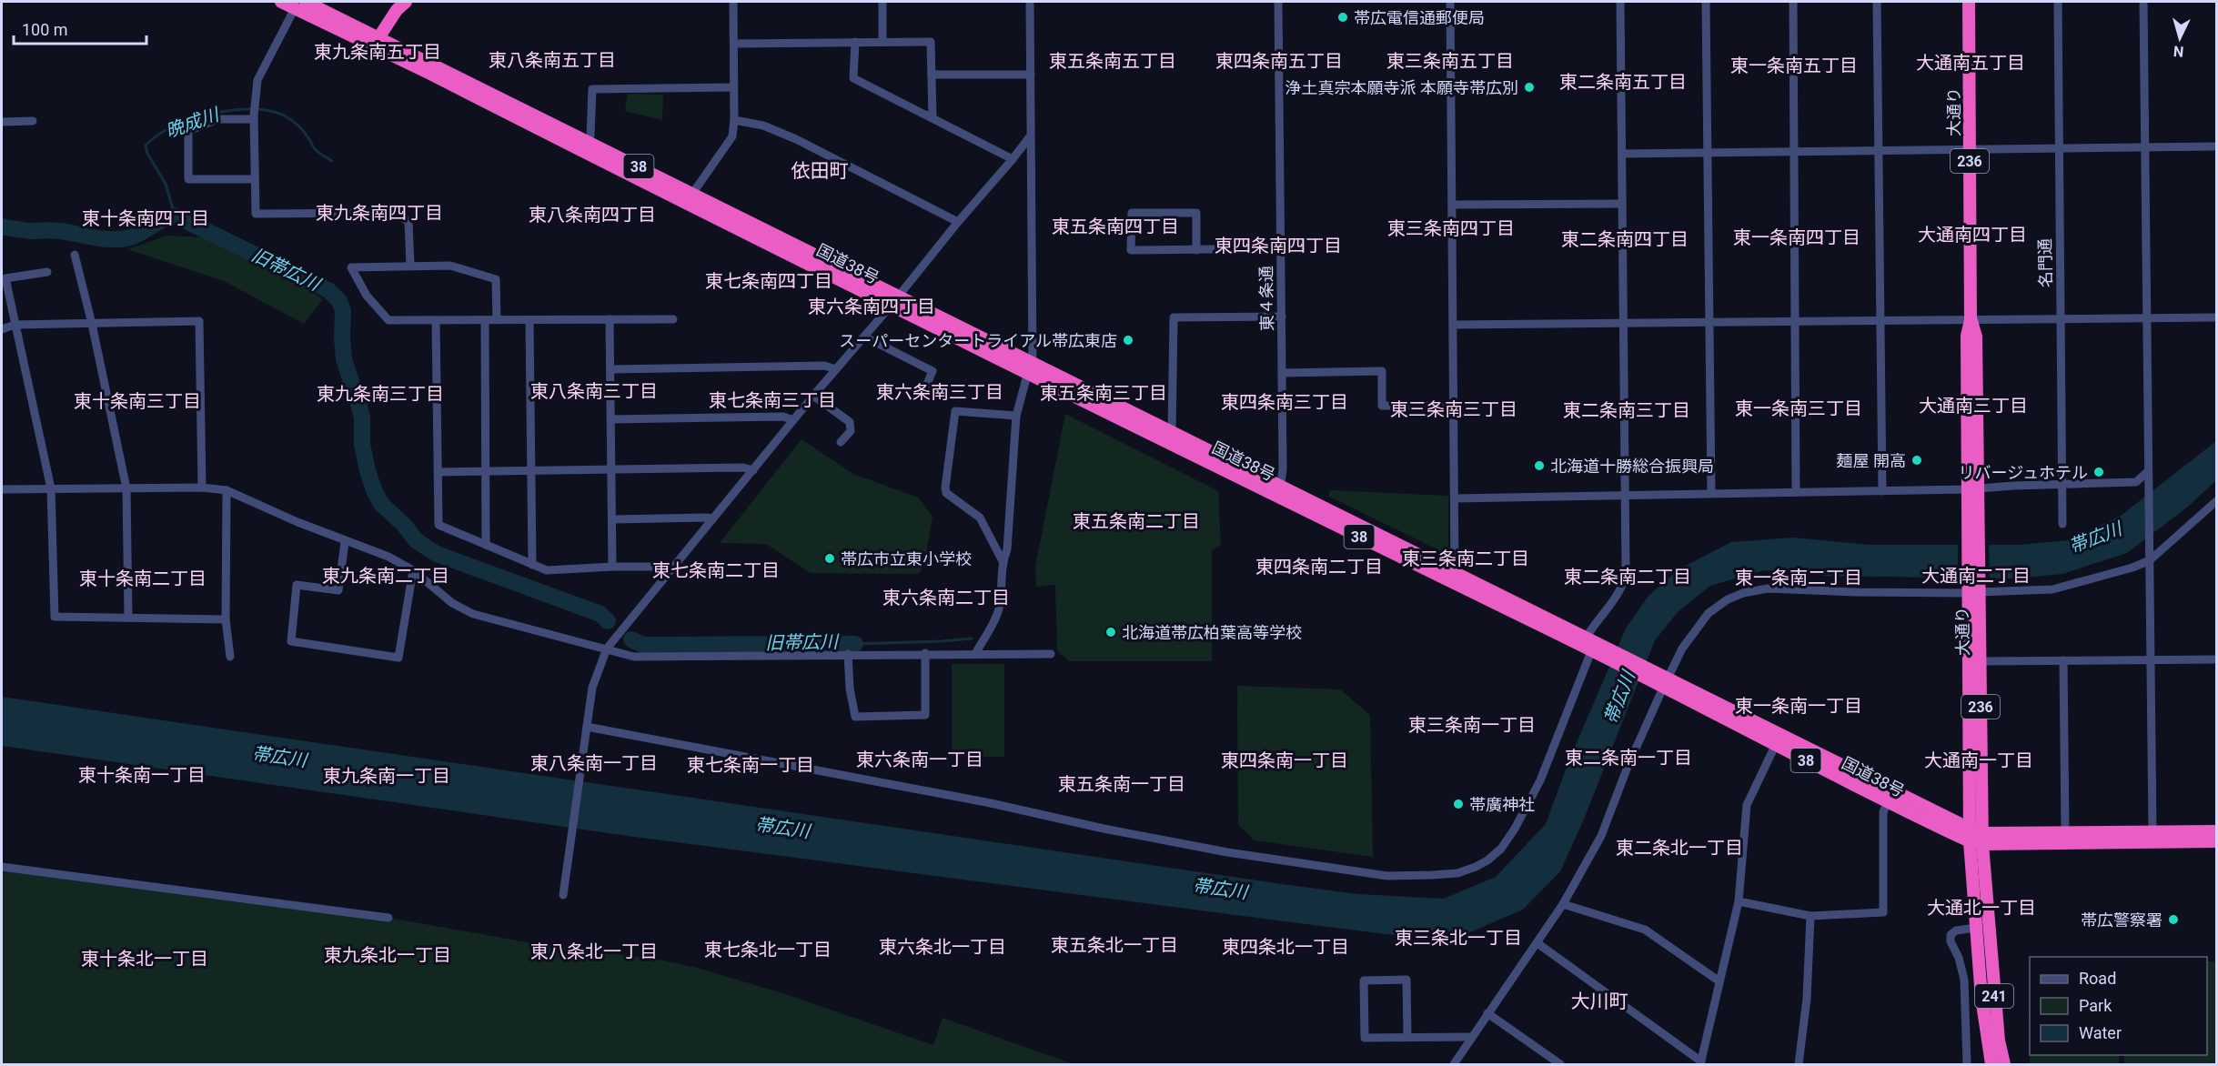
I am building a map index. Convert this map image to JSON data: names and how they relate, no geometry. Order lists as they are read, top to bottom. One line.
{"streets":{"highway":["大通り","236","38","国道38号","241"],"street":["名門通","東４条通"]},"crossings":[["大通り","国道38号"],["大通り","241"],["国道38号","東４条通"],["国道38号","241"]],"districts":["東九条南五丁目","東八条南五丁目","東五条南五丁目","東四条南五丁目","東三条南五丁目","大通南五丁目","東一条南五丁目","東二条南五丁目","依田町","東九条南四丁目","東八条南四丁目","東十条南四丁目","東五条南四丁目","東三条南四丁目","大通南四丁目","東一条南四丁目","東二条南四丁目","東四条南四丁目","東七条南四丁目","東六条南四丁目","東八条南三丁目","東六条南三丁目","東五条南三丁目","東九条南三丁目","東七条南三丁目","東十条南三丁目","東四条南三丁目","大通南三丁目","東一条南三丁目","東三条南三丁目","東二条南三丁目","東五条南二丁目","東三条南二丁目","東四条南二丁目","東七条南二丁目","東九条南二丁目","大通南二丁目","東二条南二丁目","東一条南二丁目","東十条南二丁目","東六条南二丁目","東一条南一丁目","東三条南一丁目","東二条南一丁目","東六条南一丁目","東四条南一丁目","大通南一丁目","東八条南一丁目","東七条南一丁目","東十条南一丁目","東九条南一丁目","東五条南一丁目","東二条北一丁目","大通北一丁目","東三条北一丁目","東五条北一丁目","東六条北一丁目","東四条北一丁目","東七条北一丁目","東八条北一丁目","東九条北一丁目","東十条北一丁目","大川町"],"water":["晩成川","旧帯広川","帯広川"],"places":["帯広電信通郵便局","浄土真宗本願寺派 本願寺帯広別","スーパーセンタートライアル帯広東店","麺屋 開高","北海道十勝総合振興局","リバージュホテル","帯広市立東小学校","北海道帯広柏葉高等学校","帯廣神社","帯広警察署"],"legend":["Road","Park","Water"],"scale_bar":"100 m","north":"bottom"}
